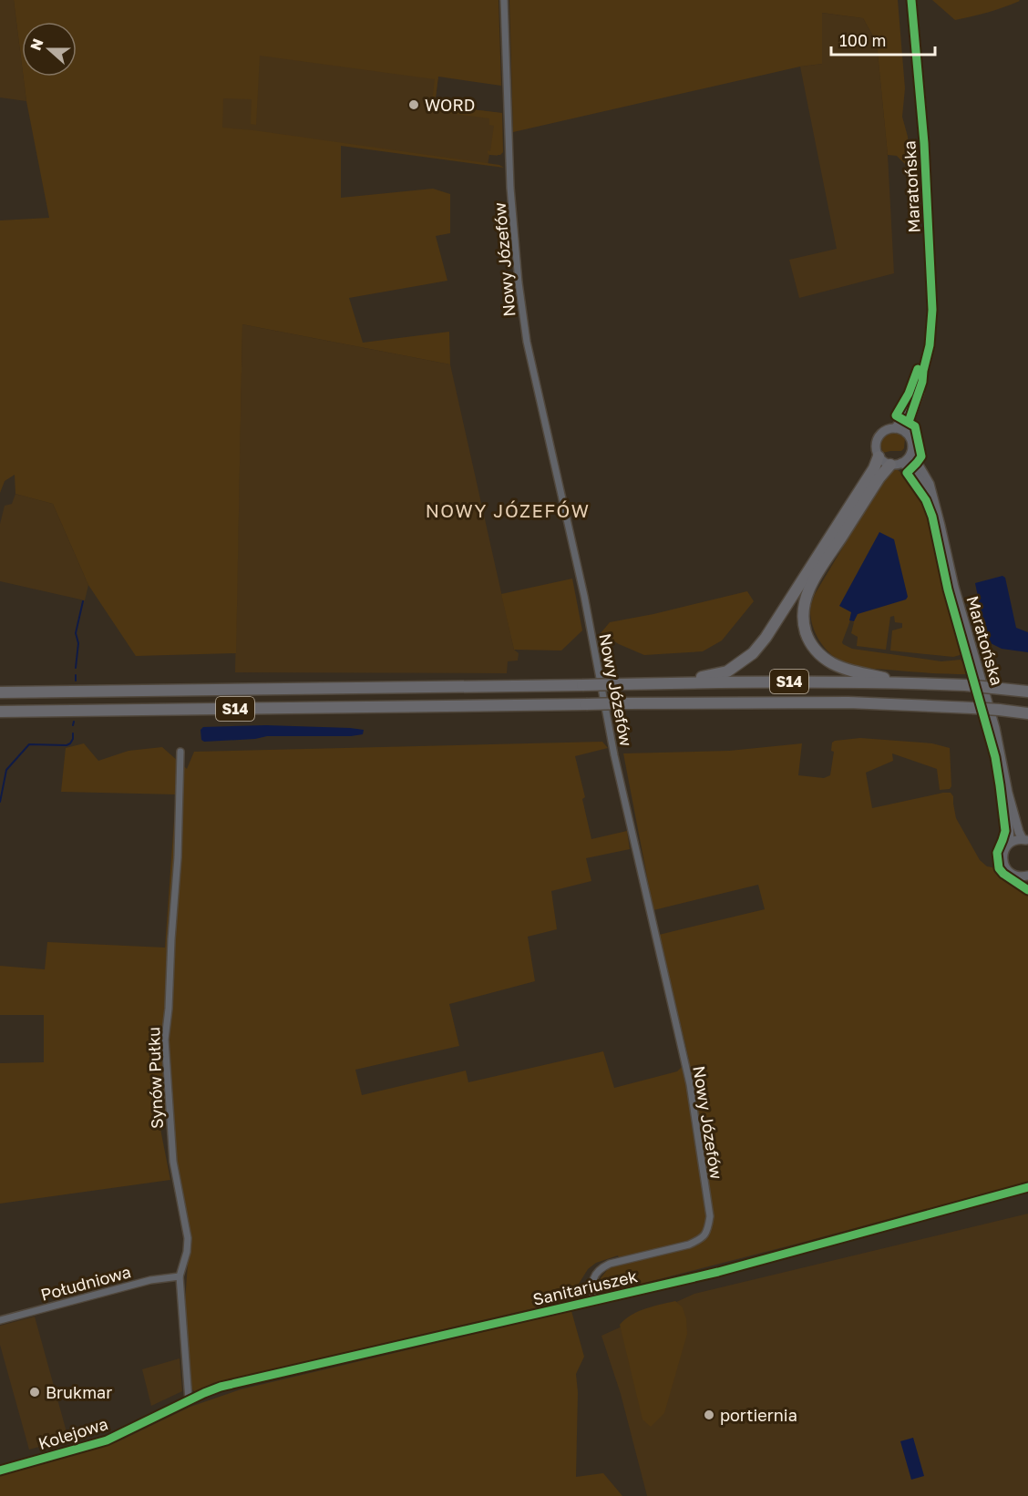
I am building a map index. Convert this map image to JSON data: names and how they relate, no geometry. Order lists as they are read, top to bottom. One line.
{"streets":{"highway":["S14"],"main road":["Maratońska"],"street":["Nowy Józefów","Synów Pułku","Południowa","Sanitariuszek","Kolejowa"]},"crossings":[["Nowy Józefów","Sanitariuszek"],["Synów Pułku","Południowa"],["Synów Pułku","Sanitariuszek"],["Sanitariuszek","Kolejowa"]],"districts":["NOWY JÓZEFÓW"],"places":["WORD","Brukmar","portiernia"],"scale_bar":"100 m","north":"left"}
